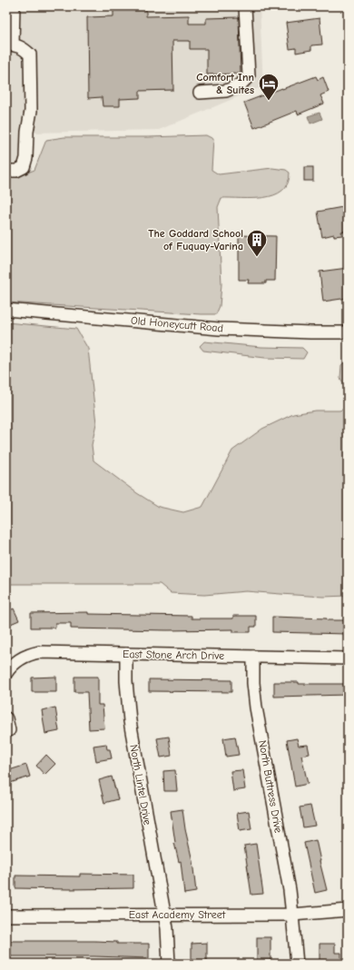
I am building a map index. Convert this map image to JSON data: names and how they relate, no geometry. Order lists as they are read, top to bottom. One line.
{"streets":{"street":["Old Honeycutt Road","East Stone Arch Drive","North Lintel Drive","North Buttress Drive","East Academy Street"]},"crossings":[["East Stone Arch Drive","North Lintel Drive"],["East Stone Arch Drive","North Buttress Drive"],["North Lintel Drive","East Academy Street"],["North Buttress Drive","East Academy Street"]],"places":{"hotel":["Comfort Inn & Suites"],"building":["The Goddard School of Fuquay-Varina"]}}
